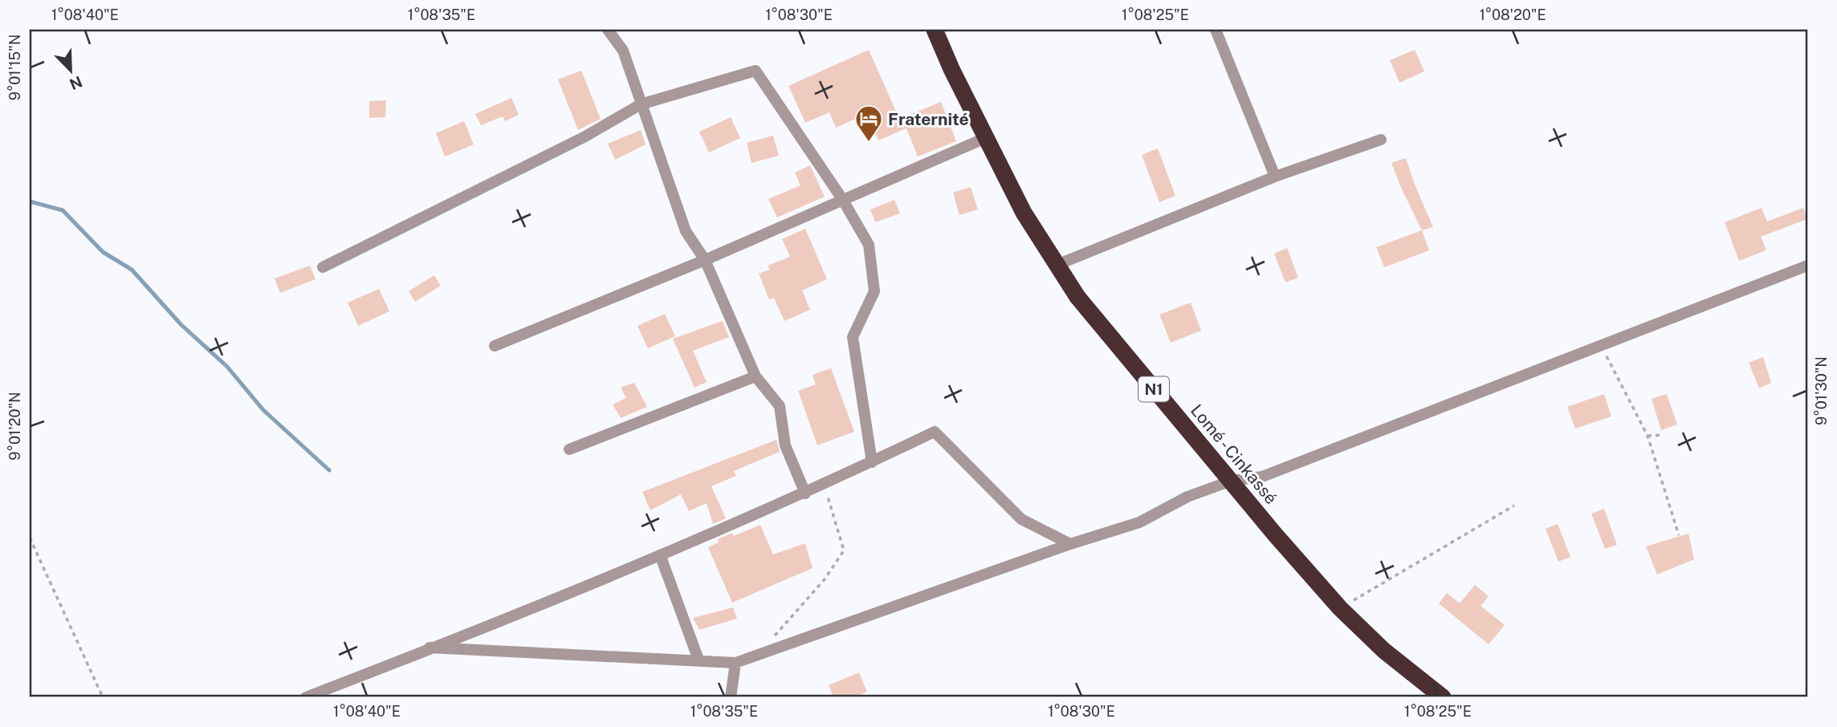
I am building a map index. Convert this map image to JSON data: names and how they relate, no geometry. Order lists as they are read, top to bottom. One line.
{"streets":{"highway":["N1","Lomé - Cinkassé"]},"places":{"hotel":["Fraternité"]},"north":"bottom right","coordinates":["1°08'40\"E","1°08'35\"E","1°08'30\"E","1°08'25\"E","1°08'20\"E","9°01'15\"N","9°01'30\"N","9°01'20\"N"]}
